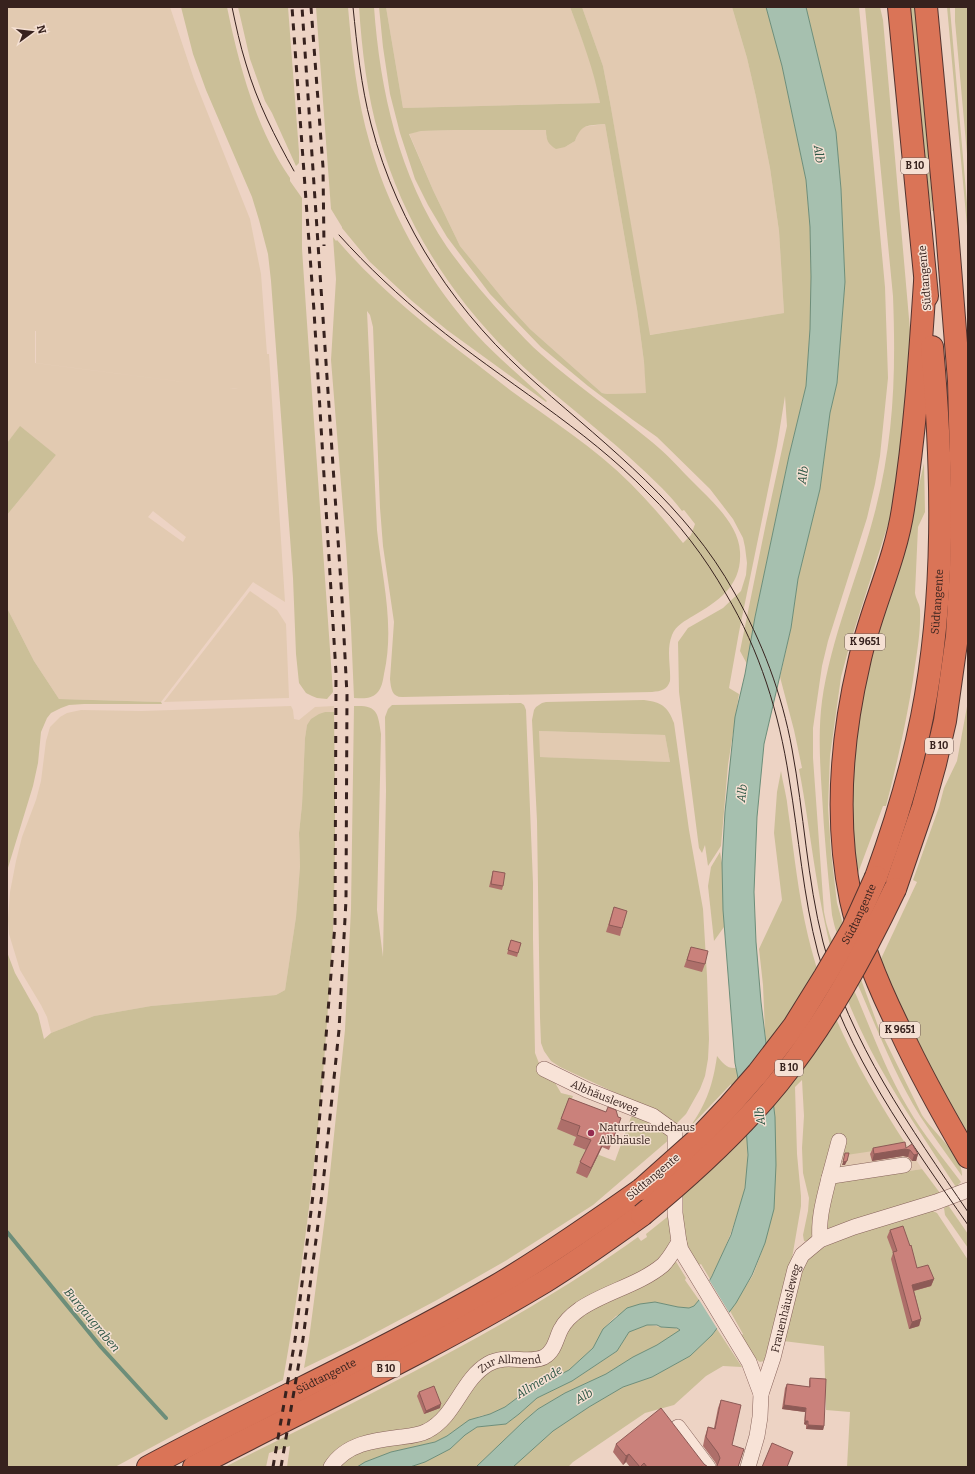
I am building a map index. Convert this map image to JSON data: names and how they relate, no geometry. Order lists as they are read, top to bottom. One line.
{"streets":{"highway":["B 10","Südtangente","K 9651"],"street":["Albhäusleweg","Frauenhäusleweg","Zur Allmend"]},"crossings":[["Südtangente","K 9651"],["Albhäusleweg","Frauenhäusleweg"],["Albhäusleweg","Zur Allmend"]],"water":["Alb","Burgaugraben","Allmende"],"places":["Naturfreundehaus Albhäusle"],"north":"right"}
